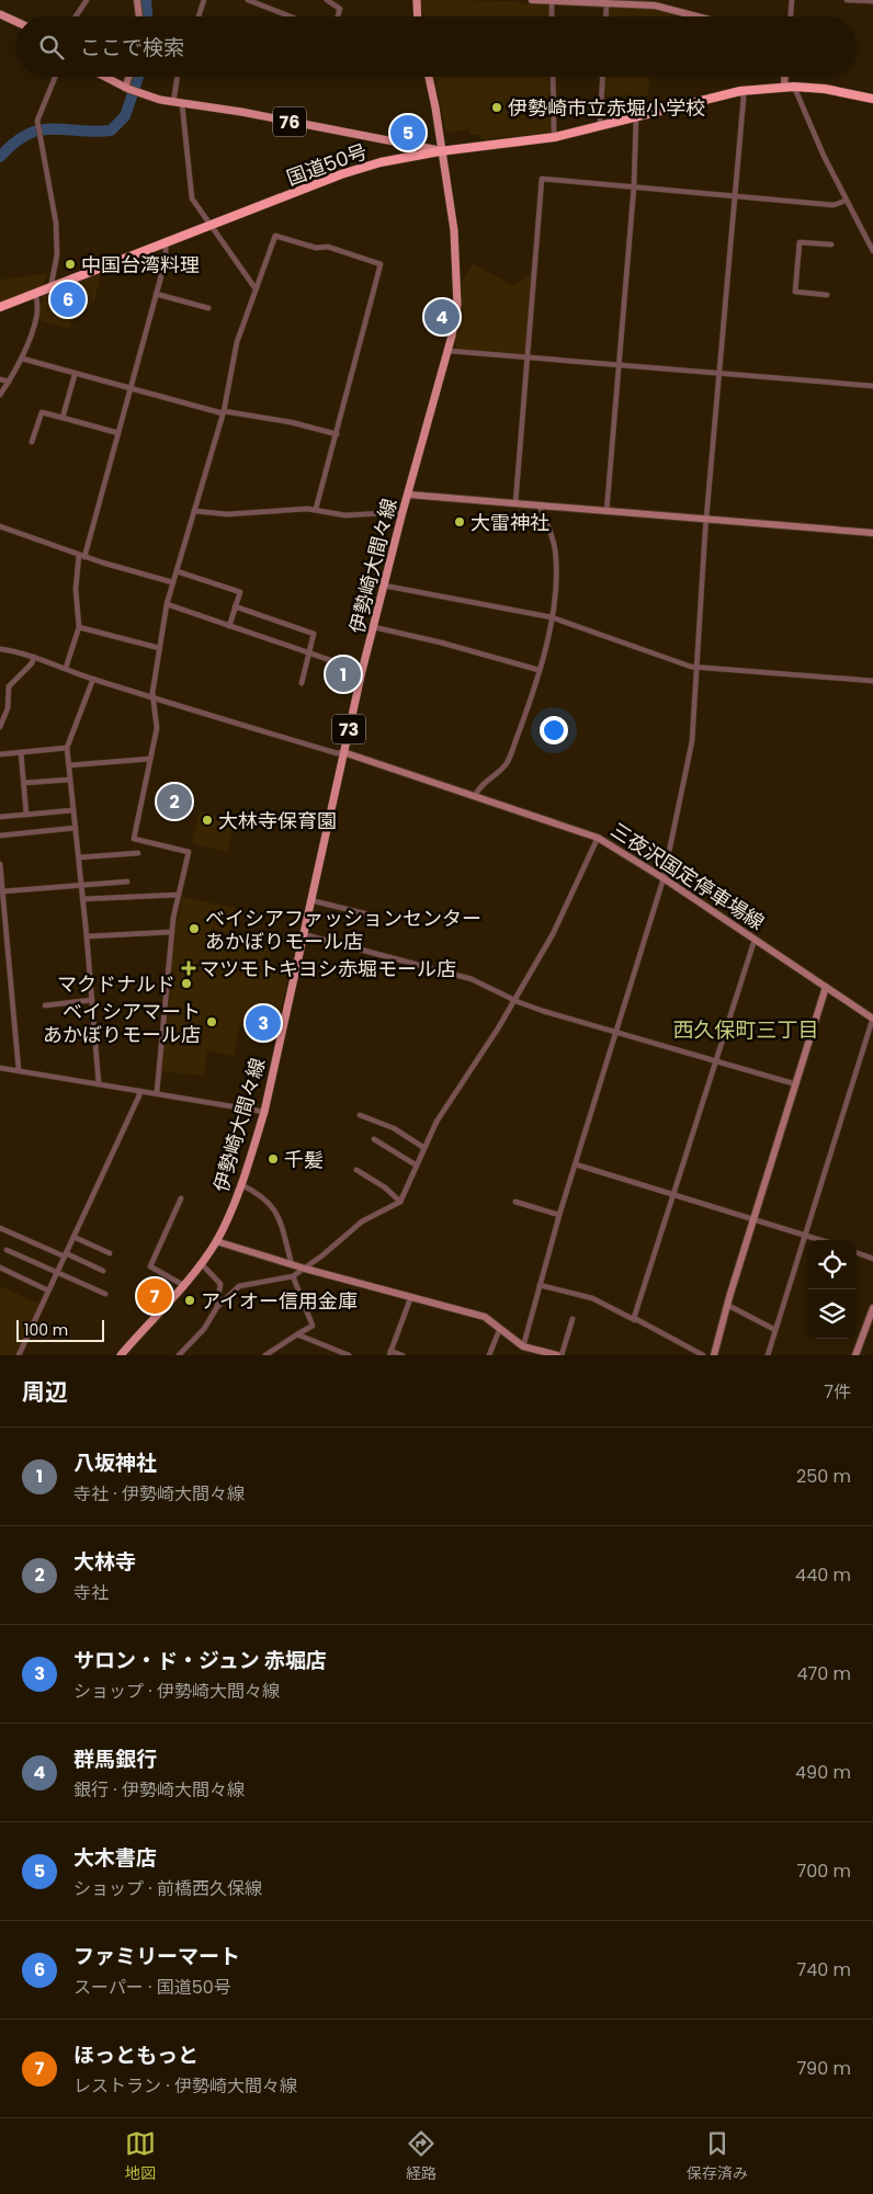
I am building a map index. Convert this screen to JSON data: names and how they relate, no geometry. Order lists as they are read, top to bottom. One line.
{"streets":{"highway":["国道50号"],"main road":["76","伊勢崎大間々線","73"],"street":["三夜沢国定停車場線"]},"crossings":[["76","国道50号"],["76","伊勢崎大間々線"],["国道50号","伊勢崎大間々線"],["伊勢崎大間々線","三夜沢国定停車場線"]],"districts":["西久保町三丁目"],"places":{"other":["伊勢崎市立赤堀小学校","中国台湾料理","大雷神社","大林寺保育園","ベイシアファッションセンター あかぼりモール店","マクドナルド","ベイシアマート あかぼりモール店","千髪","アイオー信用金庫"],"health":["マツモトキヨシ赤堀モール店"]},"scale_bar":"100 m","page":{"search":"ここで検索","pins":["5","6","4","1","2","3","7"],"scale":"100 m","heading":["周辺","7件"],"list":[{"mark":"1","name":"八坂神社","note":"寺社 · 伊勢崎大間々線","value":"250 m"},{"mark":"2","name":"大林寺","note":"寺社","value":"440 m"},{"mark":"3","name":"サロン・ド・ジュン 赤堀店","note":"ショップ · 伊勢崎大間々線","value":"470 m"},{"mark":"4","name":"群馬銀行","note":"銀行 · 伊勢崎大間々線","value":"490 m"},{"mark":"5","name":"大木書店","note":"ショップ · 前橋西久保線","value":"700 m"},{"mark":"6","name":"ファミリーマート","note":"スーパー · 国道50号","value":"740 m"},{"mark":"7","name":"ほっともっと","note":"レストラン · 伊勢崎大間々線","value":"790 m"}],"nav":["地図","経路","保存済み"]}}
